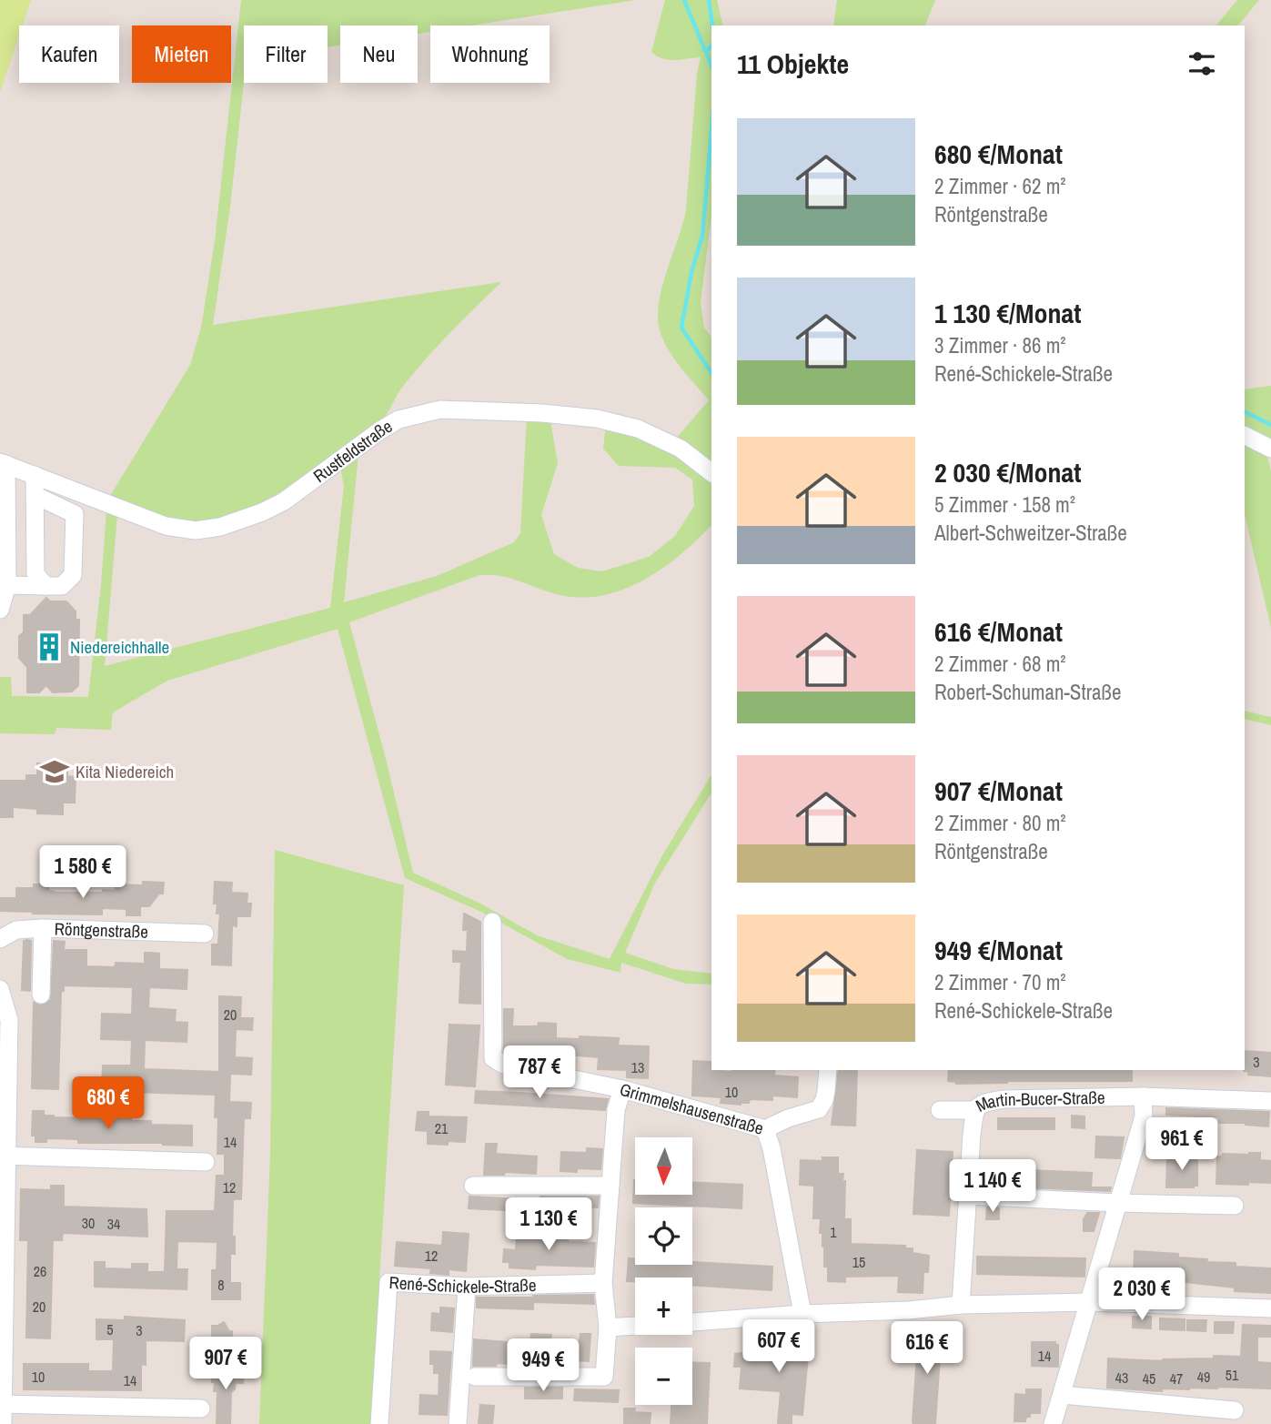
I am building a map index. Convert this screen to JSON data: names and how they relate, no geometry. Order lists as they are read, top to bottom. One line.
{"streets":{"street":["Rustfeldstraße","Röntgenstraße","Martin-Bucer-Straße","Grimmelshausenstraße","René-Schickele-Straße"]},"places":{"building":["Niedereichhalle"],"school or university":["Kita Niedereich"]},"house_numbers":["20","3","13","10","21","14","12","30","34","1","12","15","26","8","20","5","3","14","51","10","49","43","45","47","14"],"north":"bottom","page":{"chip":["Kaufen","Mieten","Filter","Neu","Wohnung"],"heading":"11 Objekte","list":[{"name":"680 €/Monat","note":"2 Zimmer · 62 m² · Röntgenstraße"},{"name":"1 130 €/Monat","note":"3 Zimmer · 86 m² · René-Schickele-Straße"},{"name":"2 030 €/Monat","note":"5 Zimmer · 158 m² · Albert-Schweitzer-Straße"},{"name":"616 €/Monat","note":"2 Zimmer · 68 m² · Robert-Schuman-Straße"},{"name":"907 €/Monat","note":"2 Zimmer · 80 m² · Röntgenstraße"},{"name":"949 €/Monat","note":"2 Zimmer · 70 m² · René-Schickele-Straße"}],"price":["1 580 €","787 €","680 €","961 €","1 140 €","1 130 €","2 030 €","607 €","616 €","907 €","949 €"],"map_buttons":["+","−"]}}
